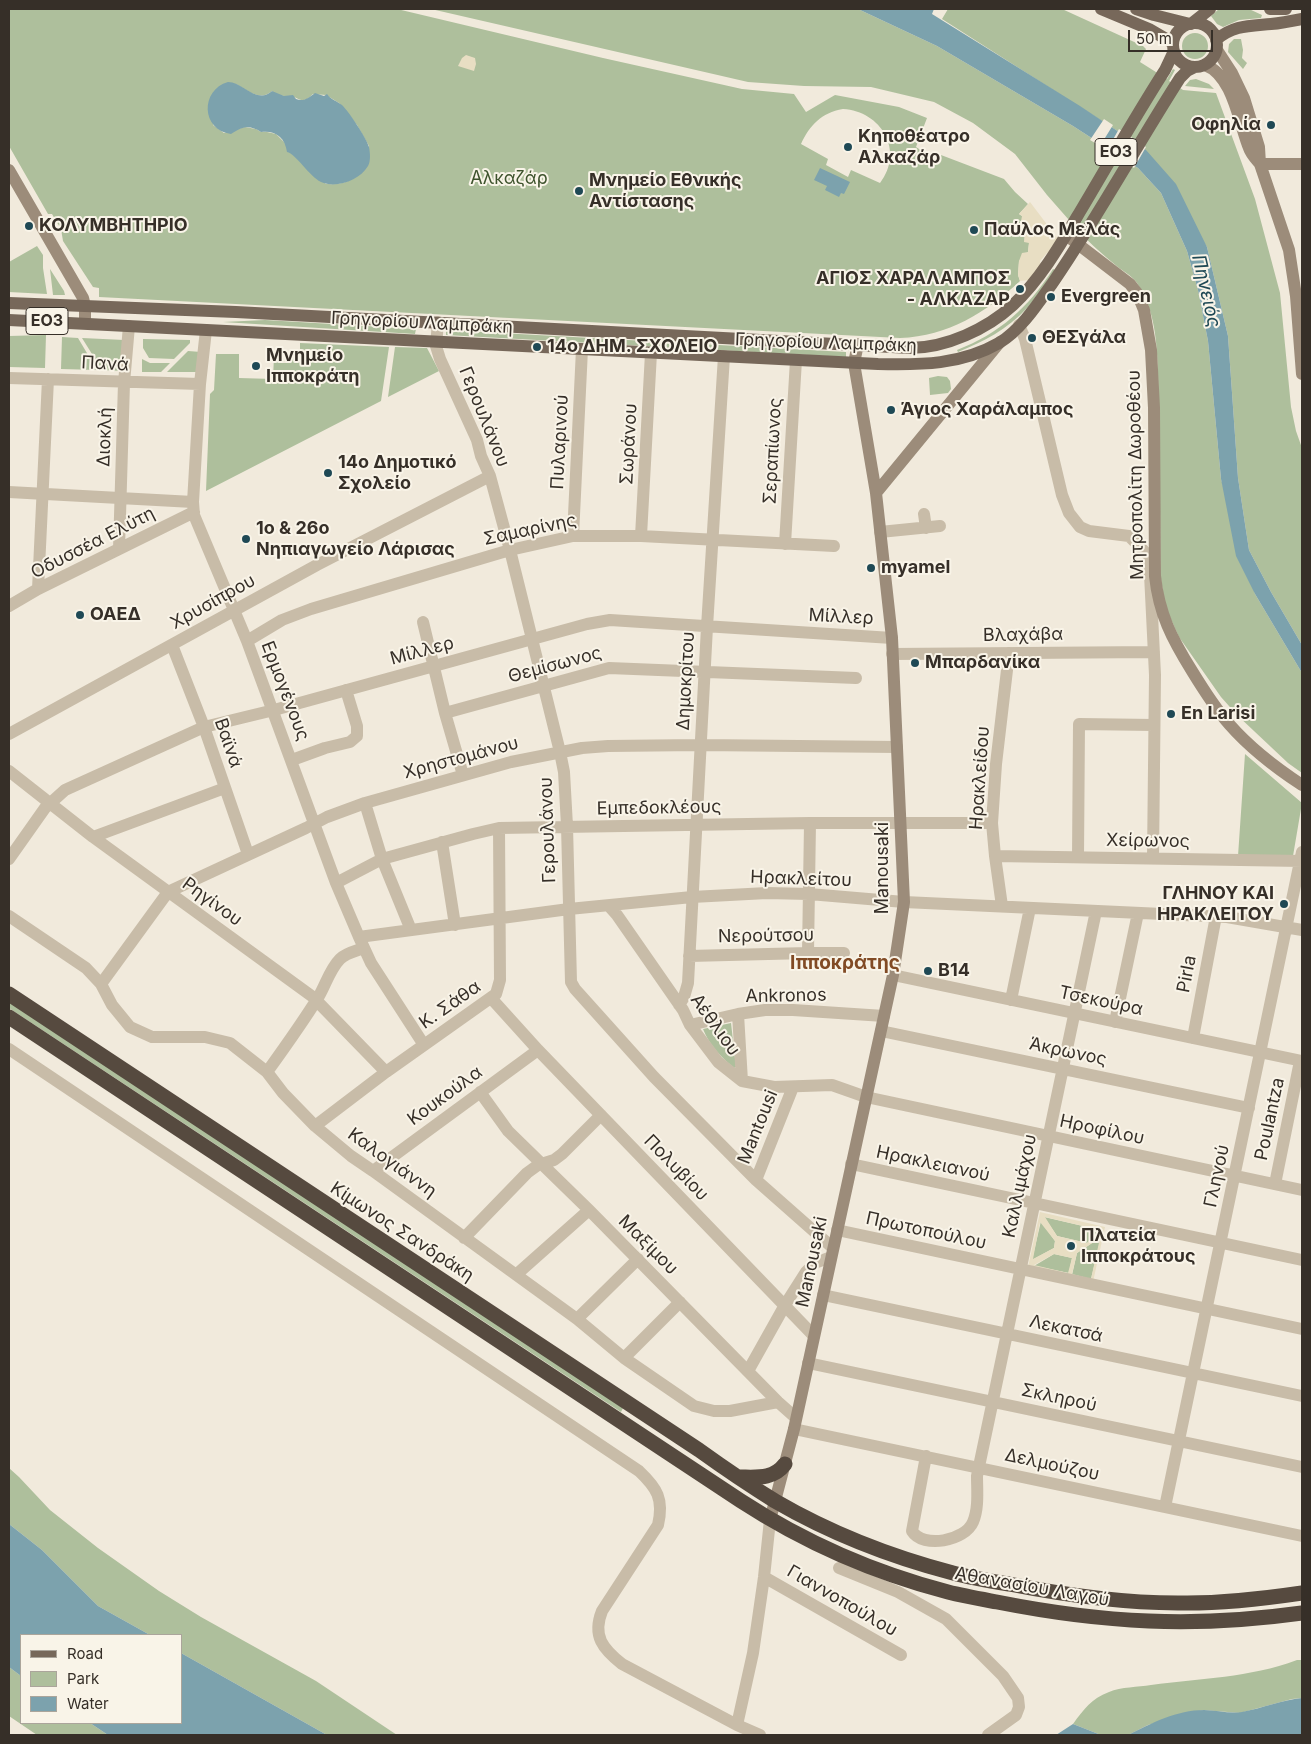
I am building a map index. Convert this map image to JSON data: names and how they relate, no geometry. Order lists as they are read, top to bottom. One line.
{"streets":{"highway":["Κίμωνος Σανδράκη","Αθανασίου Λαγού"],"main road":["ΕΟ3","Γρηγορίου Λαμπράκη"],"street":["Πανά","Γερουλάνου","Διοκλή","Πυλαρινού","Σωράνου","Σεραπίωνος","Μητροπολίτη Δωροθέου","Σαμαρίνης","Οδυσσέα Ελύτη","Χρυσίπpου","Μίλλερ","Βλαχάβα","Θεμίσωνος","Δημοκρίτου","Ερμογένους","Βαϊνά","Χρηστομάνου","Ηρακλείδου","Εμπεδοκλέους","Χείρωνος","Manousaki","Ηρακλείτου","Ρηγίνου","Νερούτσου","Pirla","Ankronos","Τσεκούρα","Κ. Σάθα","Αέθλιου","Άκρωνος","Κουκούλα","Poulantza","Mantousi","Ηροφίλου","Καλογιάννη","Ηρακλειανού","Πολυβίου","Γληνού","Καλλιμάχου","Πρωτοπούλου","Μαξίμου","Λεκατσά","Σκληρού","Δελμούζου","Γιαννοπούλου"]},"crossings":[["ΕΟ3","Γρηγορίου Λαμπράκη"],["Γρηγορίου Λαμπράκη","Γερουλάνου"],["Γρηγορίου Λαμπράκη","Διοκλή"],["Γρηγορίου Λαμπράκη","Πυλαρινού"],["Γρηγορίου Λαμπράκη","Σωράνου"],["Γρηγορίου Λαμπράκη","Σεραπίωνος"],["Γρηγορίου Λαμπράκη","Μητροπολίτη Δωροθέου"],["Γρηγορίου Λαμπράκη","Δημοκρίτου"],["Γρηγορίου Λαμπράκη","Ερμογένους"],["Γρηγορίου Λαμπράκη","Manousaki"],["Πανά","Διοκλή"],["Πανά","Ερμογένους"],["Γερουλάνου","Σαμαρίνης"],["Γερουλάνου","Χρυσίπpου"],["Γερουλάνου","Μίλλερ"],["Γερουλάνου","Θεμίσωνος"],["Γερουλάνου","Χρηστομάνου"],["Γερουλάνου","Εμπεδοκλέους"],["Γερουλάνου","Manousaki"],["Γερουλάνου","Ηρακλείτου"],["Γερουλάνου","Mantousi"],["Διοκλή","Οδυσσέα Ελύτη"],["Πυλαρινού","Σαμαρίνης"],["Σωράνου","Σαμαρίνης"],["Σεραπίωνος","Σαμαρίνης"],["Μητροπολίτη Δωροθέου","Βλαχάβα"],["Μητροπολίτη Δωροθέου","Χείρωνος"],["Σαμαρίνης","Δημοκρίτου"],["Σαμαρίνης","Ερμογένους"],["Οδυσσέα Ελύτη","Ερμογένους"],["Χρυσίπpου","Ερμογένους"],["Χρυσίπpου","Βαϊνά"],["Μίλλερ","Δημοκρίτου"],["Μίλλερ","Ερμογένους"],["Μίλλερ","Βαϊνά"],["Μίλλερ","Manousaki"],["Μίλλερ","Ρηγίνου"],["Βλαχάβα","Ηρακλείδου"],["Βλαχάβα","Manousaki"],["Θεμίσωνος","Δημοκρίτου"],["Δημοκρίτου","Χρηστομάνου"],["Δημοκρίτου","Εμπεδοκλέους"],["Δημοκρίτου","Ηρακλείτου"],["Δημοκρίτου","Νερούτσου"],["Δημοκρίτου","Αέθλιου"],["Ερμογένους","Χρηστομάνου"],["Ερμογένους","Εμπεδοκλέους"],["Ερμογένους","Ηρακλείτου"],["Ερμογένους","Κ. Σάθα"],["Βαϊνά","Χρηστομάνου"],["Χρηστομάνου","Manousaki"],["Χρηστομάνου","Ρηγίνου"],["Χρηστομάνου","Καλογιάννη"],["Ηρακλείδου","Εμπεδοκλέους"],["Ηρακλείδου","Χείρωνος"],["Ηρακλείδου","Ηρακλείτου"],["Εμπεδοκλέους","Manousaki"],["Εμπεδοκλέους","Κ. Σάθα"],["Χείρωνος","Γληνού"],["Manousaki","Ηρακλείτου"],["Manousaki","Ankronos"],["Manousaki","Τσεκούρα"],["Manousaki","Αέθλιου"],["Manousaki","Άκρωνος"],["Manousaki","Ηροφίλου"],["Manousaki","Ηρακλειανού"],["Manousaki","Πολυβίου"],["Manousaki","Πρωτοπούλου"],["Manousaki","Κίμωνος Σανδράκη"],["Manousaki","Μαξίμου"],["Manousaki","Λεκατσά"],["Manousaki","Σκληρού"],["Manousaki","Δελμούζου"],["Manousaki","Αθανασίου Λαγού"],["Ηρακλείτου","Ρηγίνου"],["Ηρακλείτου","Pirla"],["Ηρακλείτου","Κ. Σάθα"],["Ηρακλείτου","Αέθλιου"],["Ηρακλείτου","Καλογιάννη"],["Ηρακλείτου","Γληνού"],["Ηρακλείτου","Καλλιμάχου"],["Ρηγίνου","Κ. Σάθα"],["Pirla","Τσεκούρα"],["Ankronos","Αέθλιου"],["Τσεκούρα","Poulantza"],["Τσεκούρα","Γληνού"],["Τσεκούρα","Καλλιμάχου"],["Κ. Σάθα","Καλογιάννη"],["Κ. Σάθα","Πολυβίου"],["Αέθλιου","Mantousi"],["Αέθλιου","Ηροφίλου"],["Άκρωνος","Γληνού"],["Άκρωνος","Καλλιμάχου"],["Κουκούλα","Καλογιάννη"],["Κουκούλα","Πολυβίου"],["Κουκούλα","Μαξίμου"],["Poulantza","Ηροφίλου"],["Ηροφίλου","Γληνού"],["Ηροφίλου","Καλλιμάχου"],["Καλογιάννη","Μαξίμου"],["Ηρακλειανού","Γληνού"],["Ηρακλειανού","Καλλιμάχου"],["Γληνού","Πρωτοπούλου"],["Γληνού","Λεκατσά"],["Γληνού","Σκληρού"],["Γληνού","Δελμούζου"],["Καλλιμάχου","Πρωτοπούλου"],["Καλλιμάχου","Λεκατσά"],["Καλλιμάχου","Σκληρού"],["Καλλιμάχου","Δελμούζου"],["Κίμωνος Σανδράκη","Αθανασίου Λαγού"],["Μαξίμου","Δελμούζου"]],"districts":["Ιπποκράτης"],"water":["Πηνειός"],"parks":["Αλκαζάρ"],"places":["Οφηλία","Κηποθέατρο Αλκαζάρ","Μνημείο Εθνικής Αντίστασης","ΚΟΛΥΜΒΗΤΗΡΙΟ","Παύλος Μελάς","ΑΓΙΟΣ ΧΑΡΑΛΑΜΠΟΣ - ΑΛΚΑΖΑΡ","Evergreen","ΘΕΣγάλα","14ο ΔΗΜ. ΣΧΟΛΕΙΟ","Μνημείο Ιπποκράτη","Άγιος Χαράλαμπος","14ο Δημοτικό Σχολείο","1ο & 26ο Νηπιαγωγείο Λάρισας","myamel","ΟΑΕΔ","Μπαρδανίκα","En Larisi","ΓΛΗΝΟΥ ΚΑΙ ΗΡΑΚΛΕΙΤΟΥ","Β14","Πλατεία Ιπποκράτους"],"legend":["Road","Park","Water"],"scale_bar":"50 m"}
